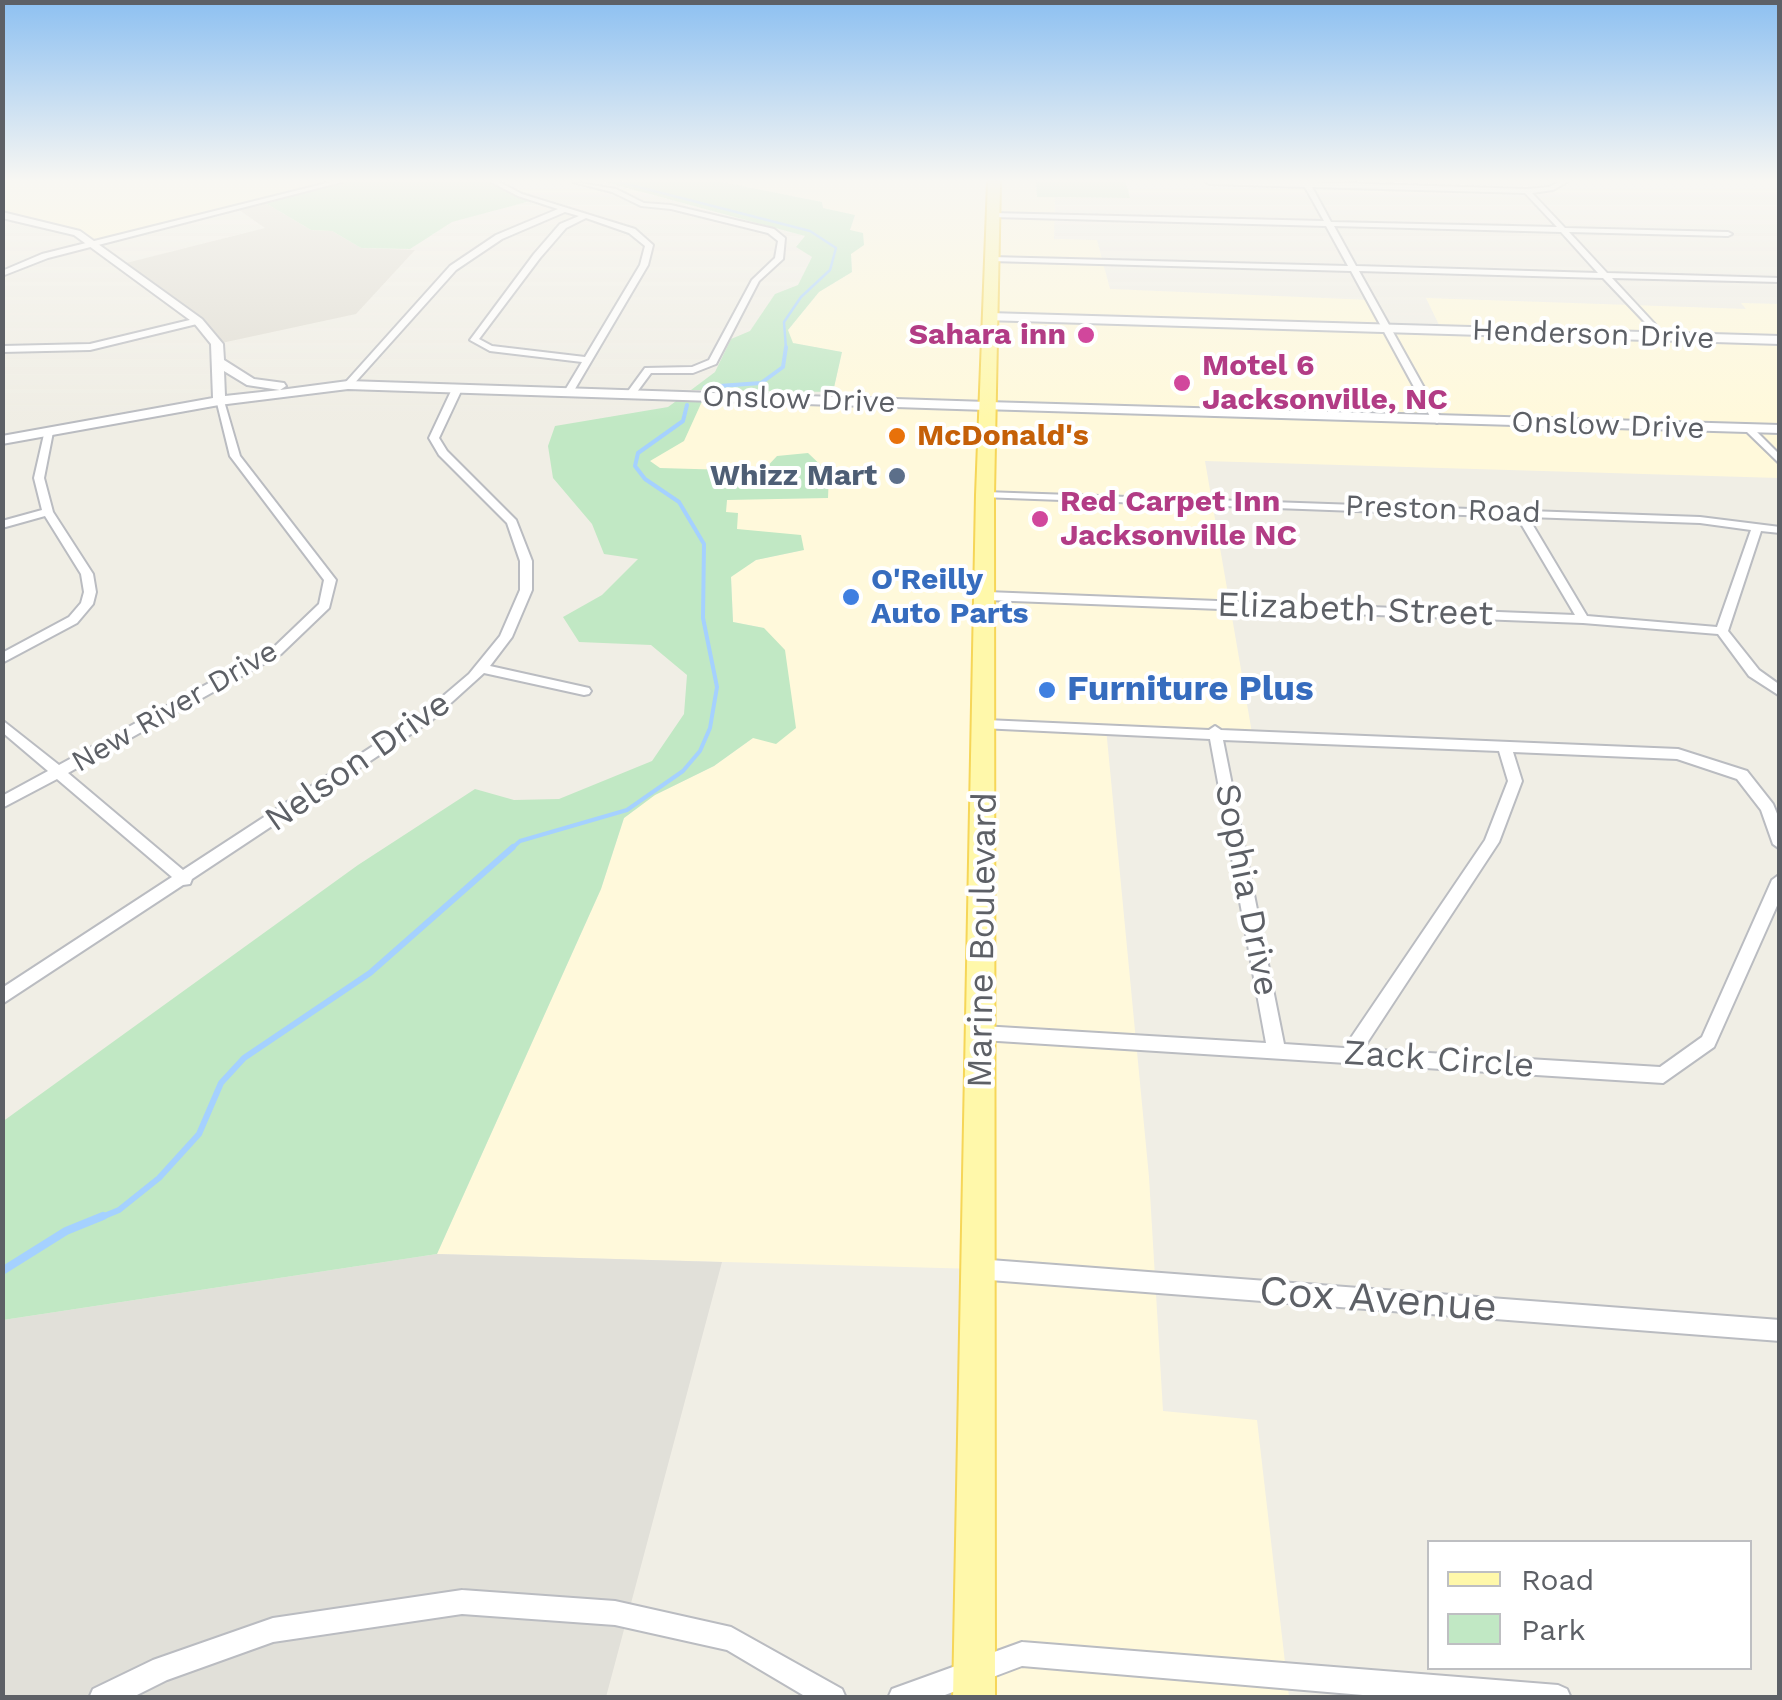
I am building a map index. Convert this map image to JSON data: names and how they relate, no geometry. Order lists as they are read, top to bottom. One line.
{"streets":{"main road":["Henderson Drive","Onslow Drive","Marine Boulevard"],"street":["Preston Road","Elizabeth Street","New River Drive","Nelson Drive","Sophia Drive","Zack Circle","Cox Avenue"]},"crossings":[["Henderson Drive","Marine Boulevard"],["Onslow Drive","New River Drive"],["Onslow Drive","Nelson Drive"],["Onslow Drive","Marine Boulevard"],["Preston Road","Marine Boulevard"],["Elizabeth Street","Marine Boulevard"],["Sophia Drive","Zack Circle"],["Marine Boulevard","Zack Circle"],["Marine Boulevard","Cox Avenue"]],"places":["Sahara inn","Motel 6 Jacksonville, NC","McDonald's","Whizz Mart","Red Carpet Inn Jacksonville NC","O'Reilly Auto Parts","Furniture Plus"],"legend":["Road","Park"]}
